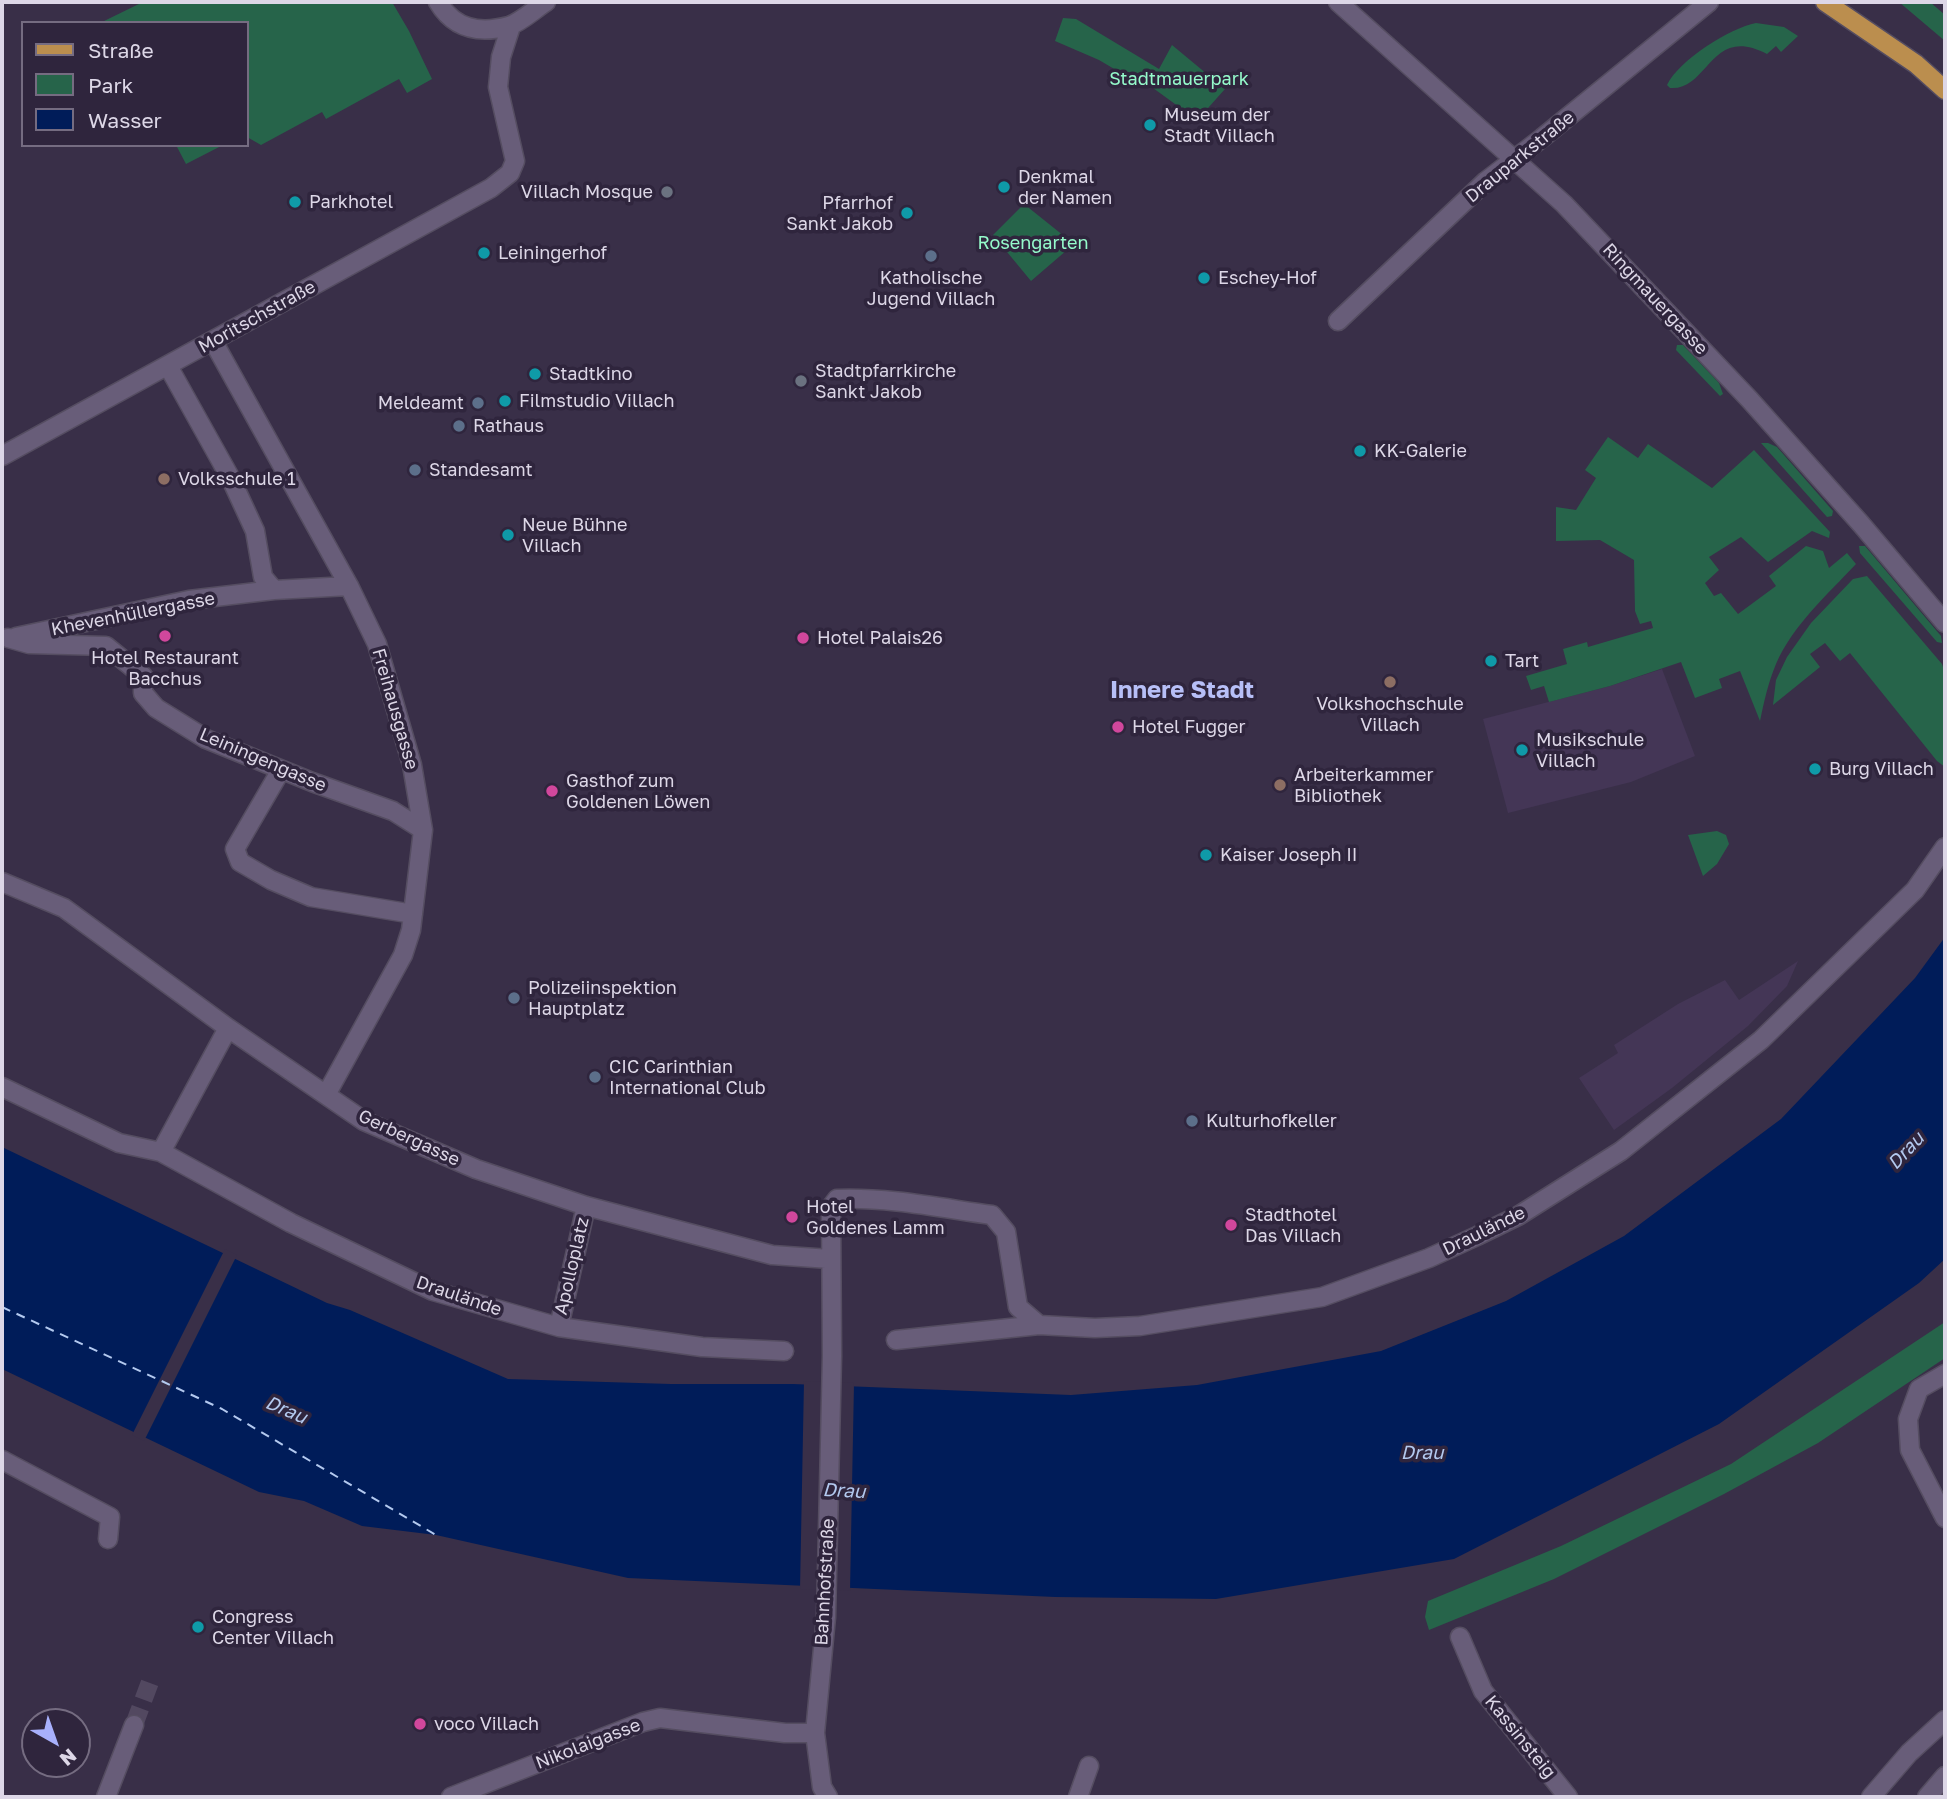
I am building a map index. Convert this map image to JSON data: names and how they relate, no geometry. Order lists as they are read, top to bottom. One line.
{"streets":{"street":["Drauparkstraße","Ringmauergasse","Moritschstraße","Khevenhüllergasse","Freihausgasse","Leiningengasse","Gerbergasse","Draulände","Apolloplatz","Bahnhofstraße","Kassinsteig","Nikolaigasse"]},"crossings":[["Drauparkstraße","Ringmauergasse"],["Moritschstraße","Freihausgasse"],["Khevenhüllergasse","Freihausgasse"],["Khevenhüllergasse","Leiningengasse"],["Freihausgasse","Leiningengasse"],["Freihausgasse","Gerbergasse"],["Gerbergasse","Apolloplatz"],["Gerbergasse","Bahnhofstraße"],["Draulände","Apolloplatz"],["Draulände","Bahnhofstraße"],["Bahnhofstraße","Nikolaigasse"]],"districts":["Innere Stadt"],"water":["Drau"],"parks":["Stadtmauerpark","Rosengarten"],"places":["Museum der Stadt Villach","Denkmal der Namen","Villach Mosque","Parkhotel","Pfarrhof Sankt Jakob","Leiningerhof","Katholische Jugend Villach","Eschey-Hof","Stadtkino","Stadtpfarrkirche Sankt Jakob","Filmstudio Villach","Meldeamt","Rathaus","KK-Galerie","Standesamt","Volksschule 1","Neue Bühne Villach","Hotel Restaurant Bacchus","Hotel Palais26","Tart","Volkshochschule Villach","Hotel Fugger","Musikschule Villach","Burg Villach","Arbeiterkammer Bibliothek","Gasthof zum Goldenen Löwen","Kaiser Joseph II","Polizeiinspektion Hauptplatz","CIC Carinthian International Club","Kulturhofkeller","Hotel Goldenes Lamm","Stadthotel Das Villach","Congress Center Villach","voco Villach"],"legend":["Straße","Park","Wasser"],"north":"bottom right"}
